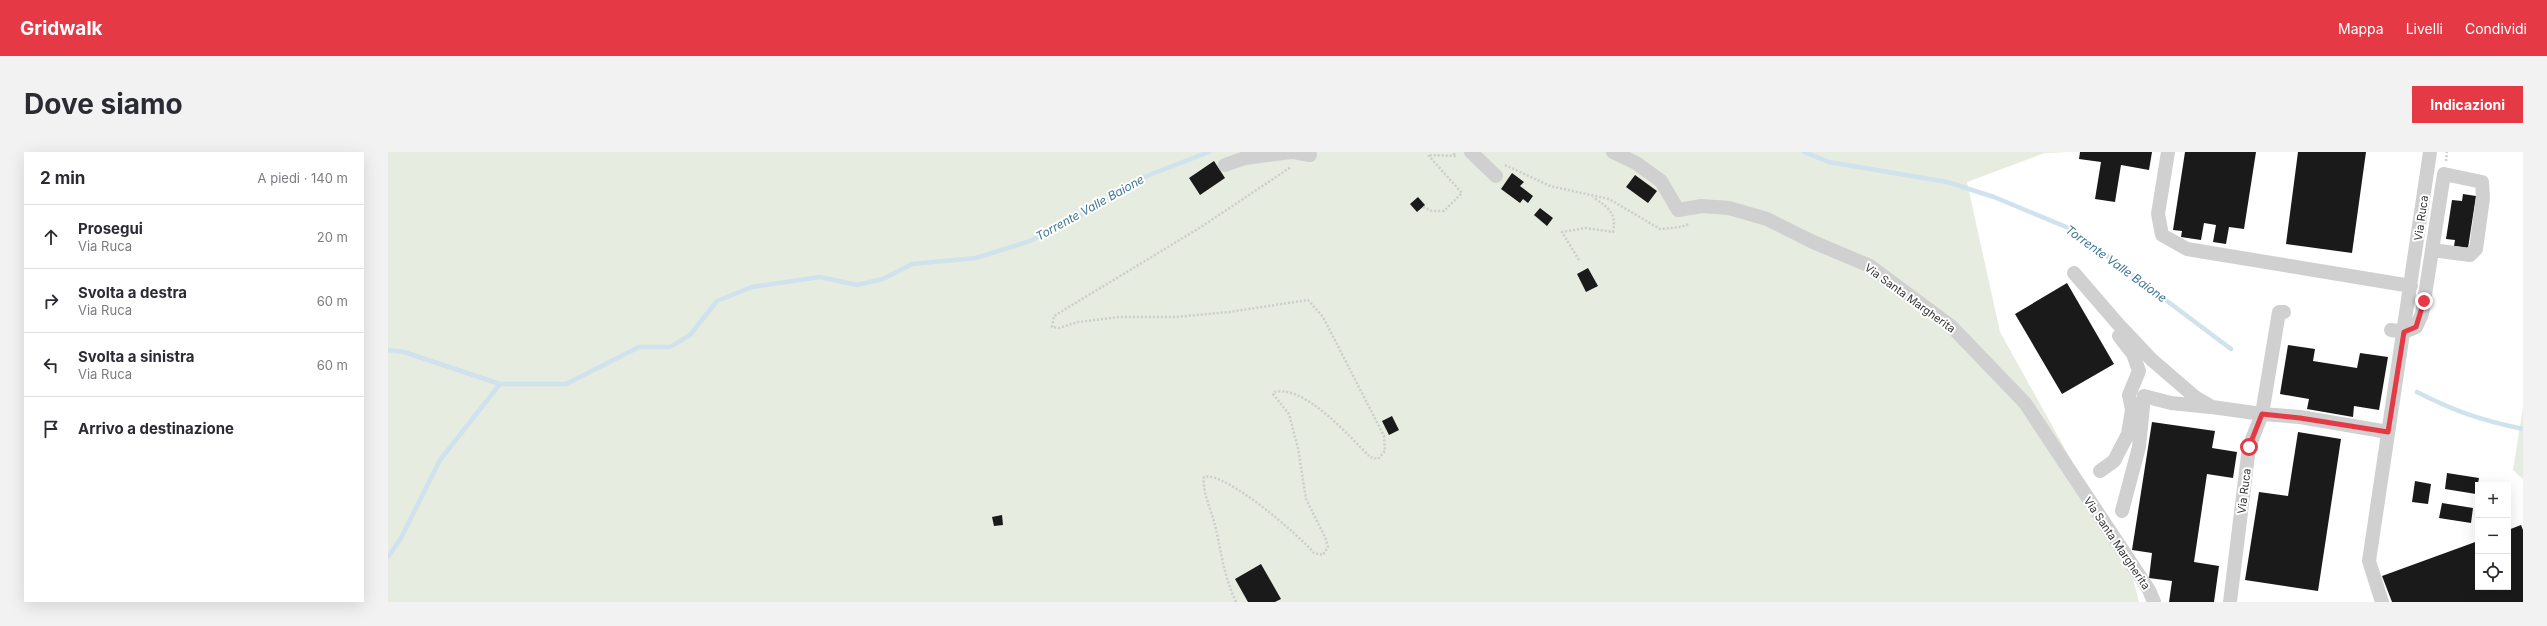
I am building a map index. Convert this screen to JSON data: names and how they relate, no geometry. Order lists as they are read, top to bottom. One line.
{"streets":{"street":["Via Ruca","Via Santa Margherita"]},"water":["Torrente Valle Baione"],"page":{"header":"Gridwalk","nav":["Mappa","Livelli","Condividi"],"buttons":"Indicazioni","title":"Dove siamo","heading":["2 min","A piedi · 140 m"],"list":[["Prosegui","Via Ruca","20 m"],["Svolta a destra","Via Ruca","60 m"],["Svolta a sinistra","Via Ruca","60 m"],"Arrivo a destinazione"],"map_buttons":["+","−"]}}
